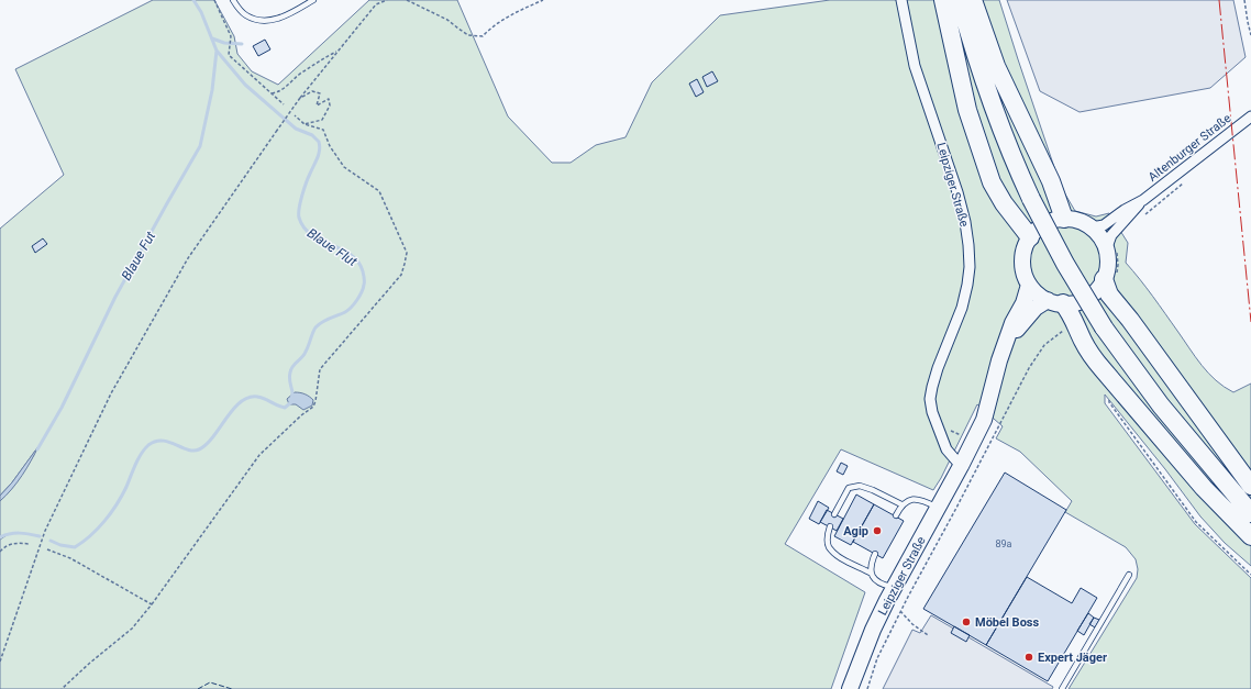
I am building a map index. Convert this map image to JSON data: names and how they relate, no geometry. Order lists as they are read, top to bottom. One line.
{"streets":{"main road":["Leipziger Straße"],"street":["Altenburger Straße"]},"crossings":[["Altenburger Straße","Leipziger Straße"]],"water":["Blaue Flut","Blaue Fut"],"places":["Agip","Möbel Boss","Expert Jäger"],"house_numbers":["89a"]}
